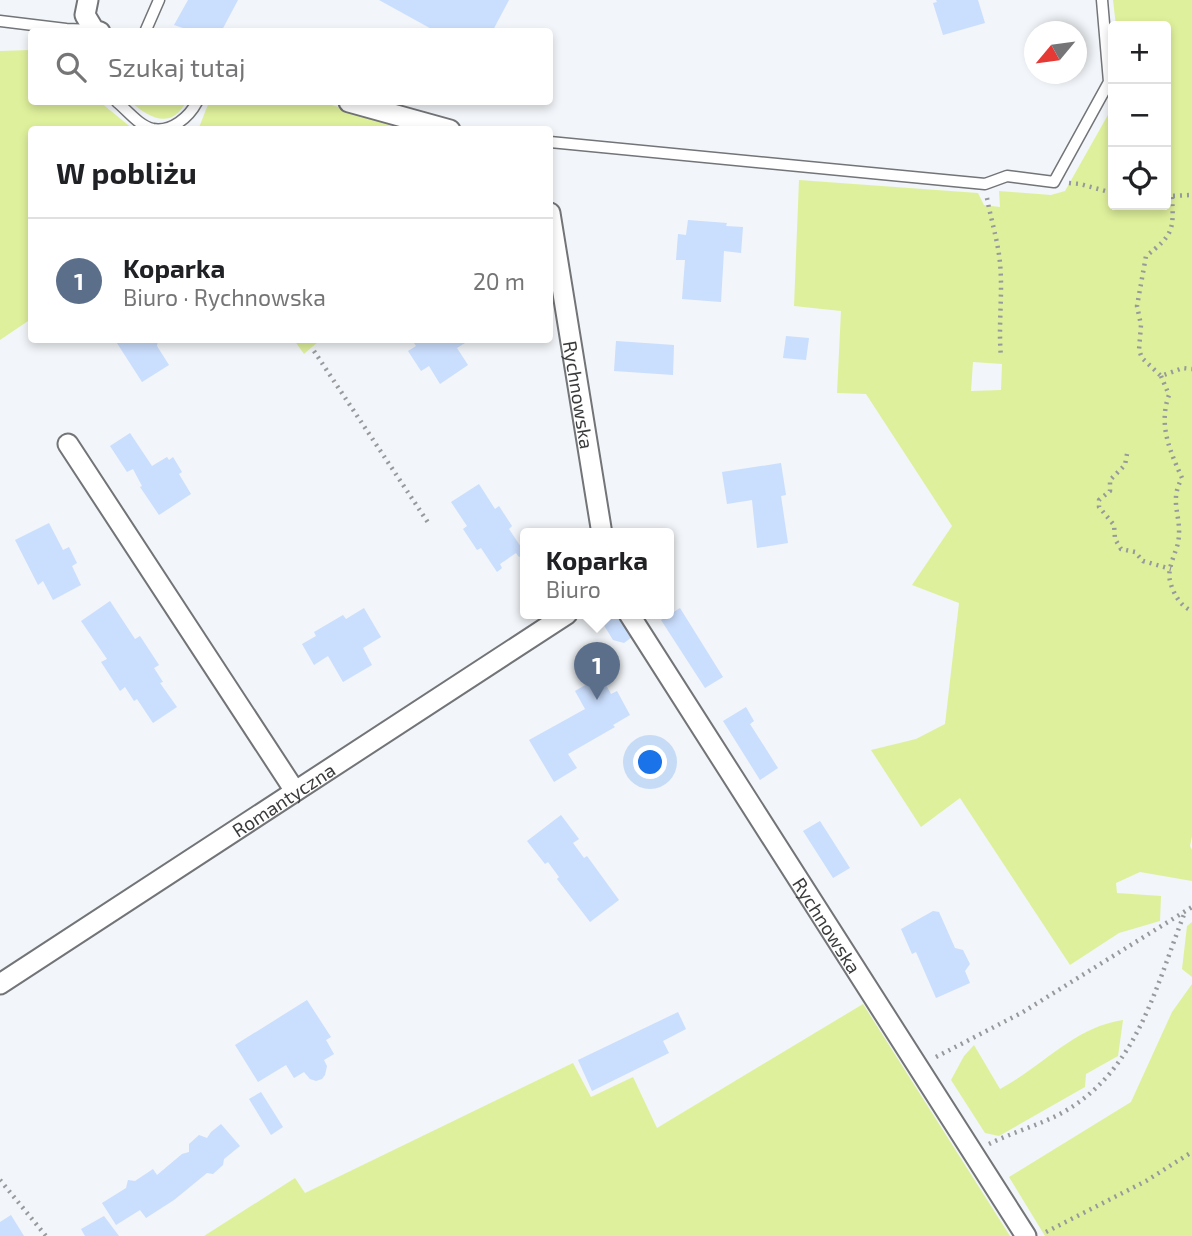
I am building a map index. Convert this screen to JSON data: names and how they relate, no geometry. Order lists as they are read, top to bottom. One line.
{"streets":{"street":["Rychnowska","Romantyczna"]},"north":"bottom left","page":{"map_buttons":["+","−"],"search":"Szukaj tutaj","heading":"W pobliżu","list":[{"mark":"1","name":"Koparka","note":"Biuro · Rychnowska","value":"20 m"}],"popup":["Koparka","Biuro"],"pins":"1"}}
